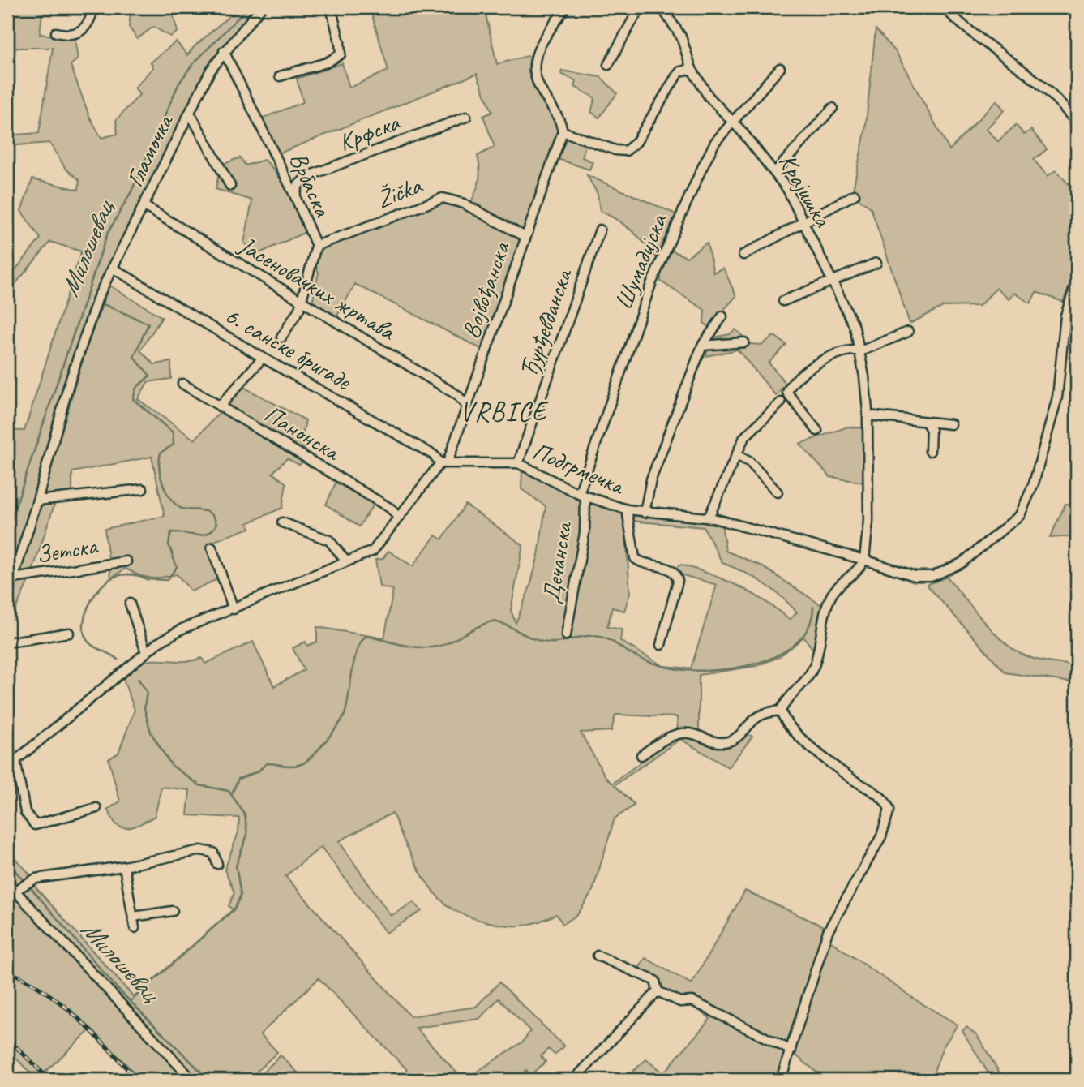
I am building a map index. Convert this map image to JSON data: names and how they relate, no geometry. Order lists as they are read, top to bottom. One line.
{"streets":{"street":["Крфска","Гламочка","Врбаска","Крајишка","Žička","Шумадијска","Јасеновачких жртава","Војвођанска","Ђурђевданска","6. санске бригаде","Панонска","Подгрмечка","Зетска","Дечанска"]},"crossings":[["Крфска","Врбаска"],["Гламочка","Врбаска"],["Гламочка","Јасеновачких жртава"],["Гламочка","6. санске бригаде"],["Гламочка","Зетска"],["Врбаска","Žička"],["Врбаска","Јасеновачких жртава"],["Крајишка","Шумадијска"],["Крајишка","Подгрмечка"],["Žička","Војвођанска"],["Шумадијска","Подгрмечка"],["Шумадијска","Дечанска"],["Јасеновачких жртава","Војвођанска"],["Војвођанска","6. санске бригаде"],["Војвођанска","Подгрмечка"],["Ђурђевданска","Подгрмечка"],["6. санске бригаде","Подгрмечка"],["Подгрмечка","Дечанска"]],"districts":["VRBICE"],"water":["Милошевац"]}
